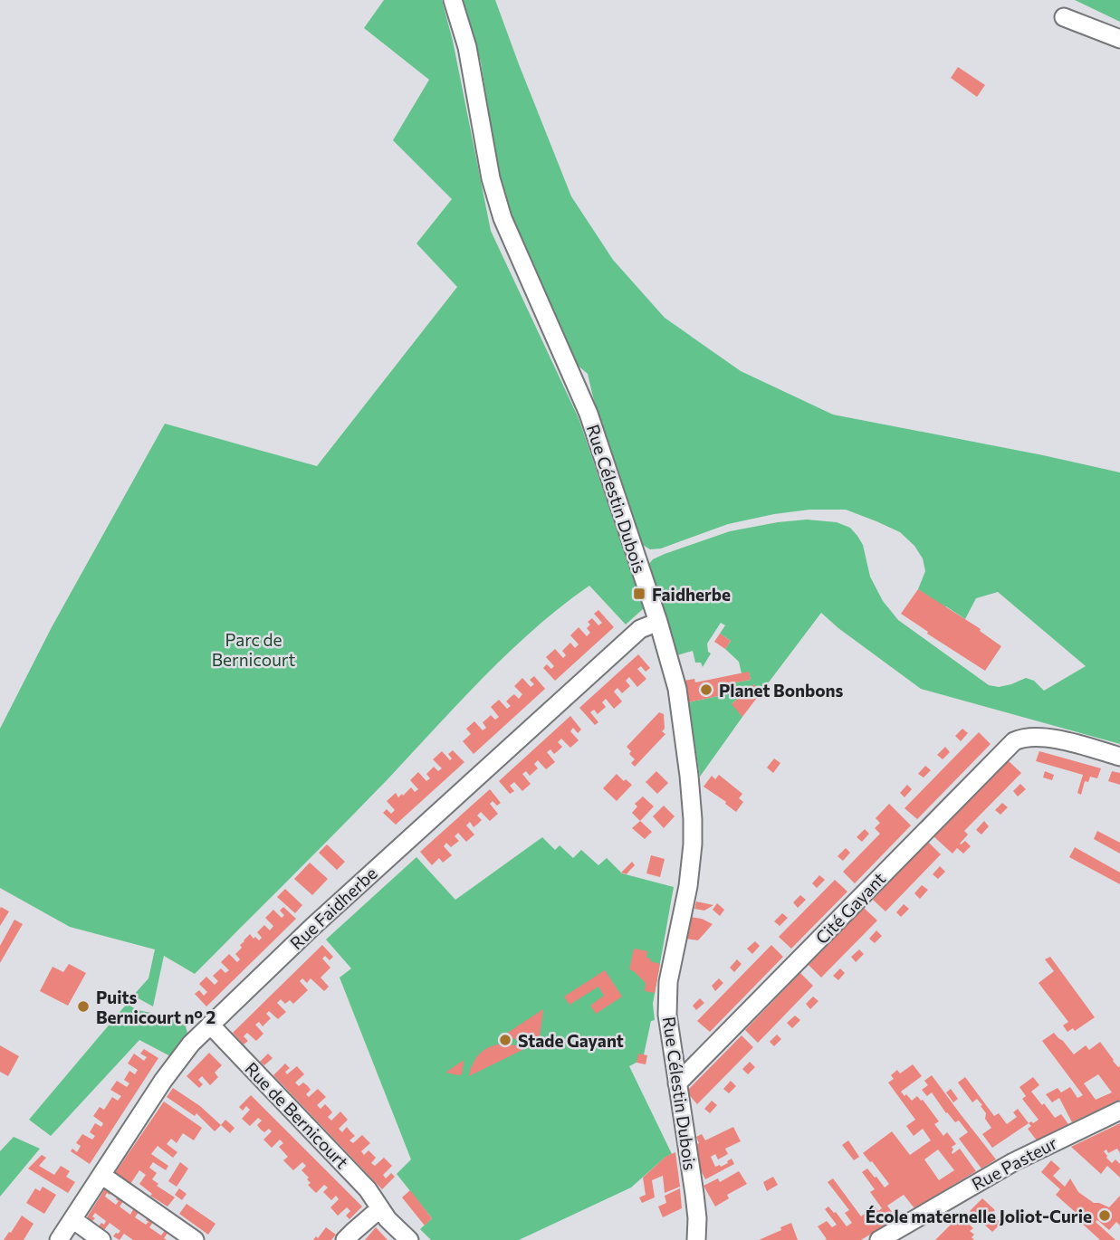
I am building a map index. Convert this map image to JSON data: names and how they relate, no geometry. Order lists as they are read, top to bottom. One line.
{"streets":{"street":["Rue Célestin Dubois","Rue Faidherbe","Cité Gayant","Rue de Bernicourt","Rue Pasteur"]},"crossings":[["Rue Célestin Dubois","Rue Faidherbe"],["Rue Célestin Dubois","Cité Gayant"],["Rue Faidherbe","Rue de Bernicourt"]],"parks":["Parc de Bernicourt"],"places":{"transit":["Faidherbe"],"other":["Planet Bonbons","Puits Bernicourt n° 2","Stade Gayant","École maternelle Joliot-Curie"]}}
